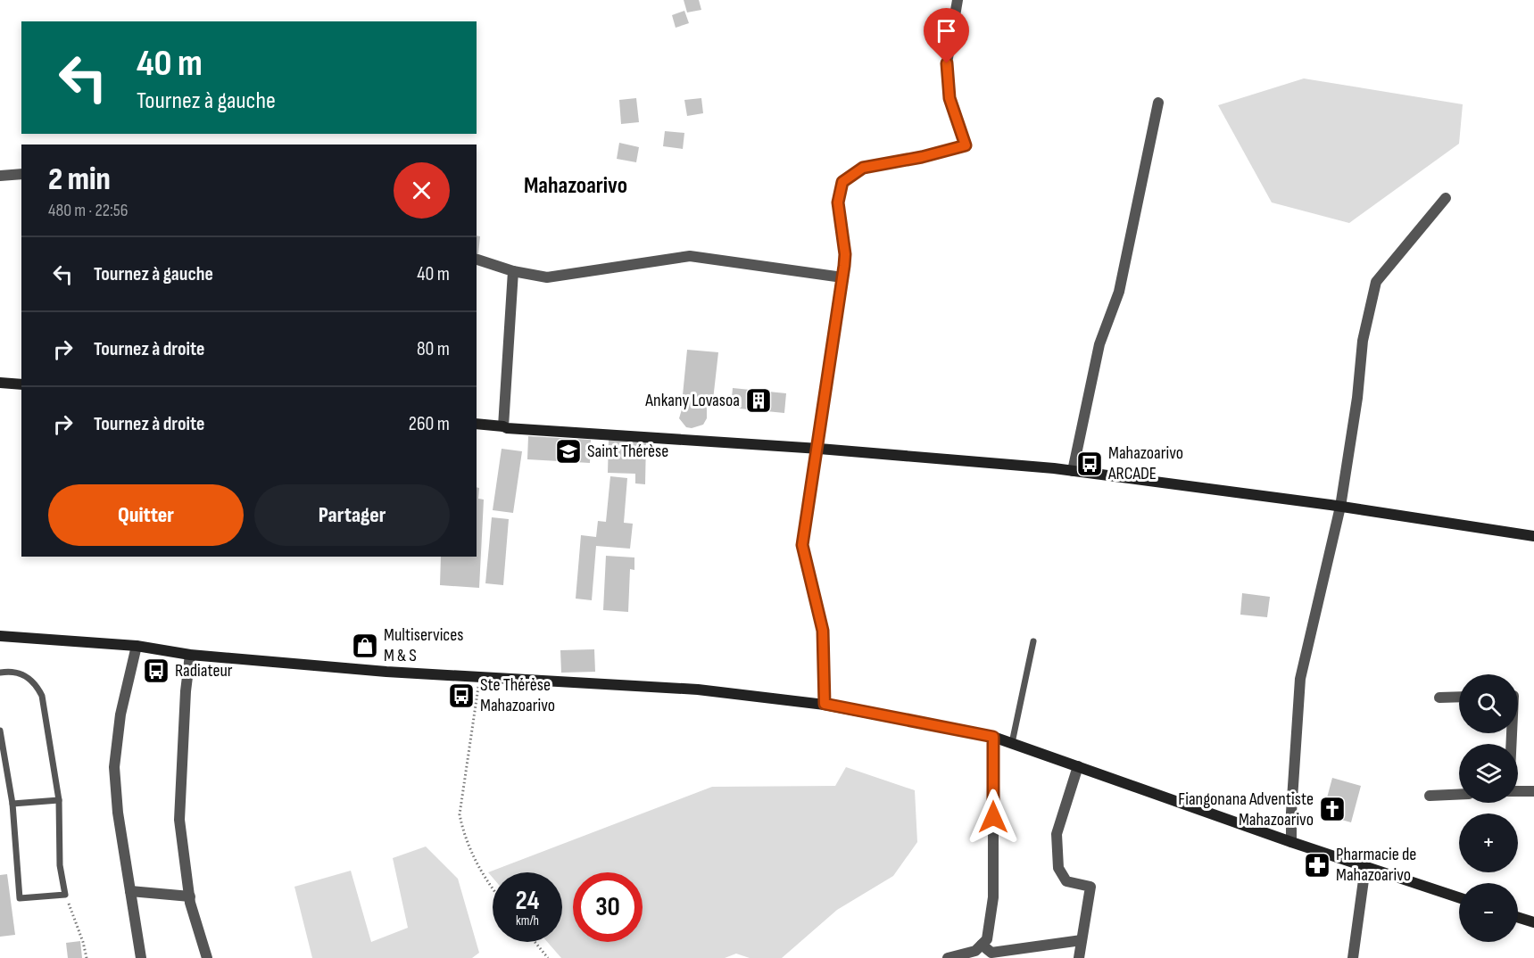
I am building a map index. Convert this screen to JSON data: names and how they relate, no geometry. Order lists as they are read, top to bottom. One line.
{"districts":["Mahazoarivo"],"places":{"building":["Ankany Lovasoa"],"school or university":["Saint Thérèse"],"bus stop":["Mahazoarivo ARCADE","Radiateur","Ste Thérèse Mahazoarivo"],"shop":["Multiservices M & S"],"church":["Fiangonana Adventiste Mahazoarivo"],"pharmacy":["Pharmacie de Mahazoarivo"]},"page":{"turn":["40 m","Tournez à gauche"],"heading":["2 min","480 m · 22:56"],"list":[{"name":"Tournez à gauche","value":"40 m"},{"name":"Tournez à droite","value":"80 m"},{"name":"Tournez à droite","value":"260 m"}],"buttons":["Quitter","Partager"],"map_buttons":["+","−"],"speed":"24 km/h","limit":"30"}}
